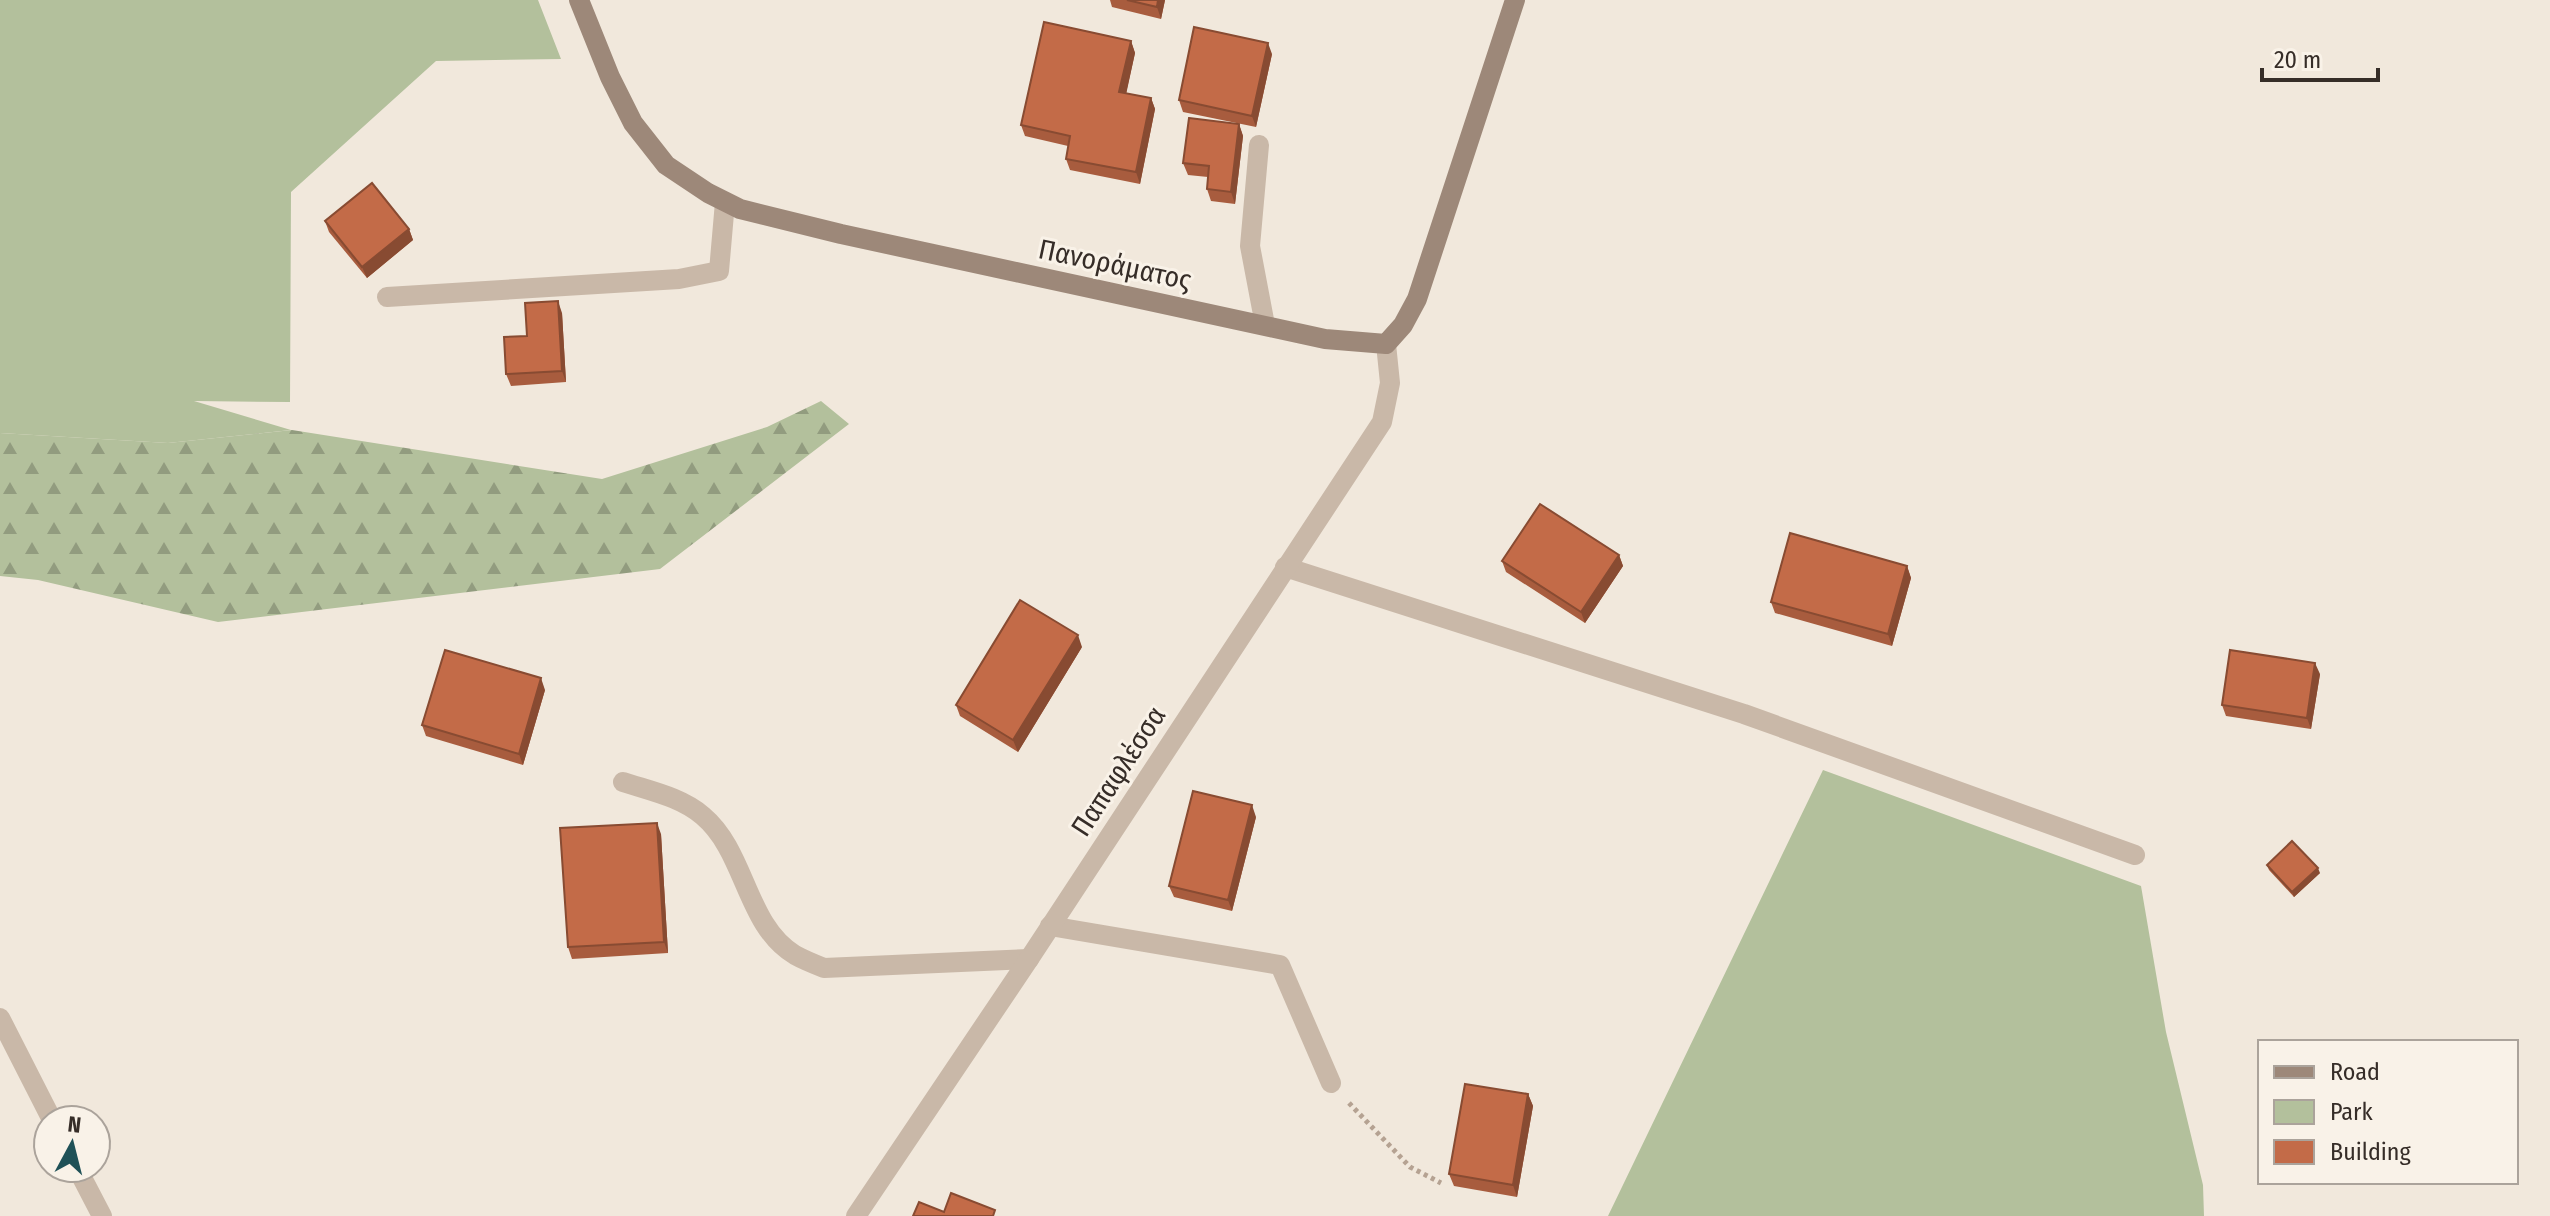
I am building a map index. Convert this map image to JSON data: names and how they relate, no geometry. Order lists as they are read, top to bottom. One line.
{"streets":{"main road":["Πανοράματος"],"street":["Παπαφλέσσα"]},"crossings":[["Πανοράματος","Παπαφλέσσα"]],"legend":["Road","Park","Building"],"scale_bar":"20 m","north":"top"}
